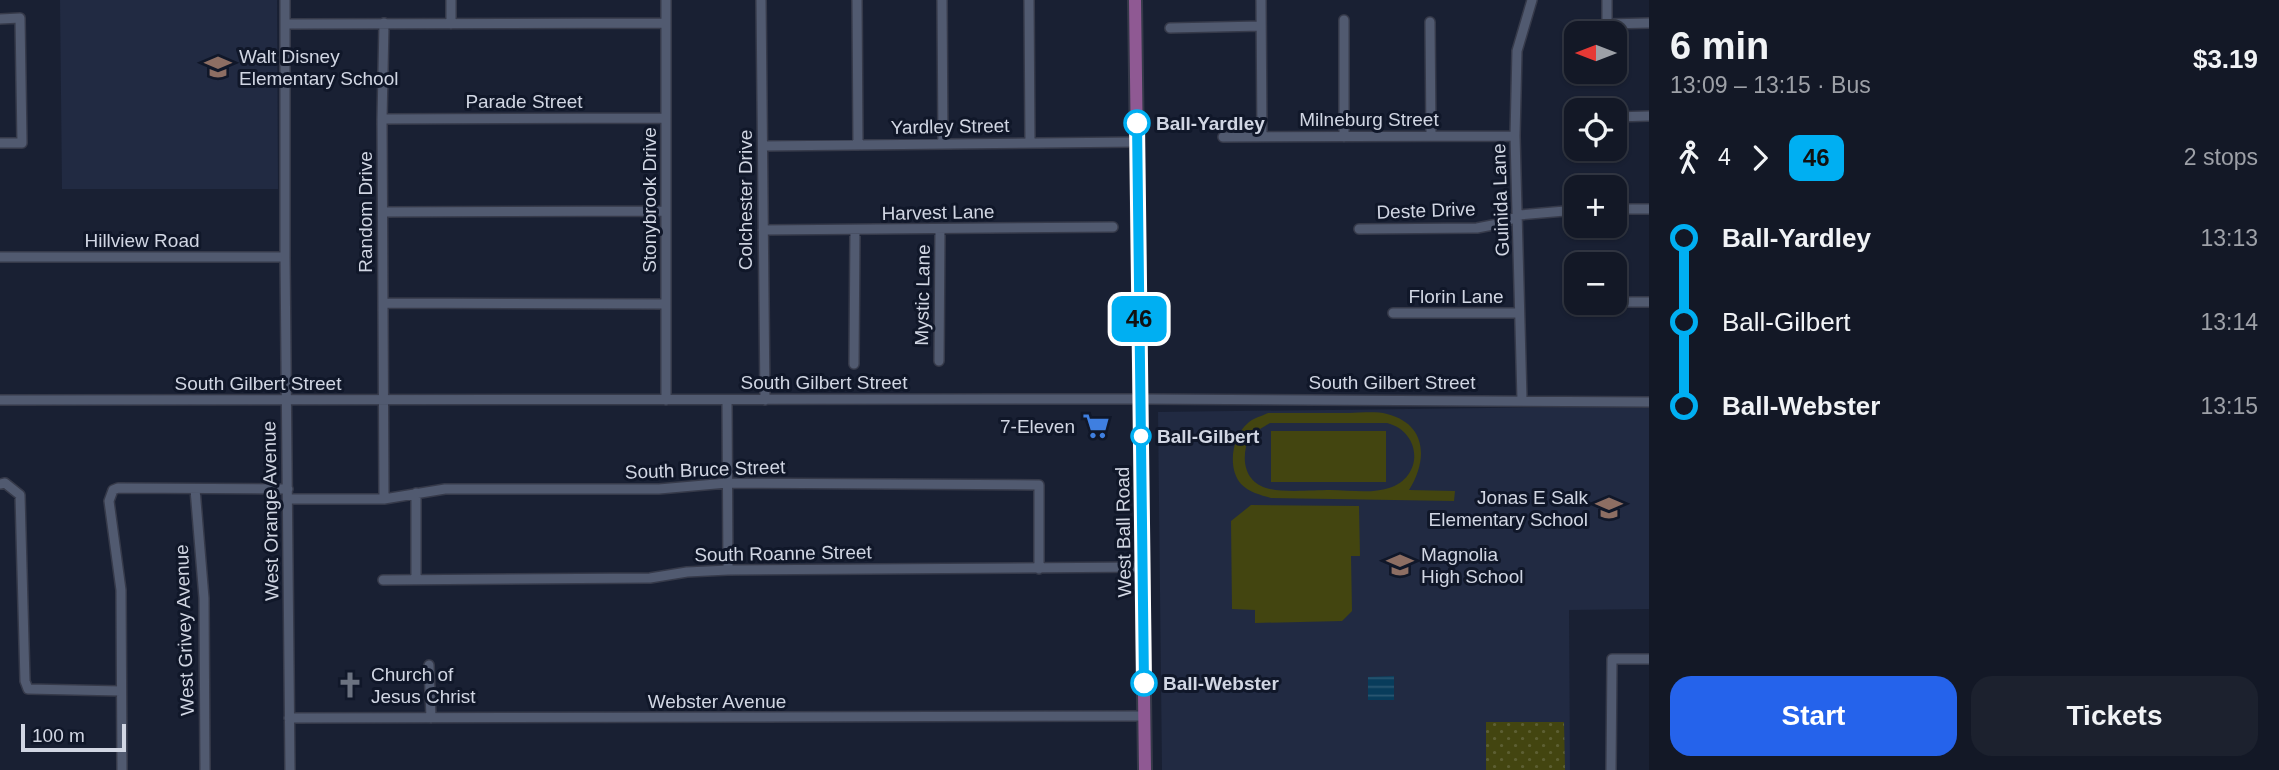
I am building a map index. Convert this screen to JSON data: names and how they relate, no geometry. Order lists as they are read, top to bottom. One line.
{"streets":{"main road":["West Ball Road"],"street":["Parade Street","Milneburg Street","Yardley Street","Stonybrook Drive","Colchester Drive","Guinida Lane","Deste Drive","Random Drive","Harvest Lane","Hillview Road","Mystic Lane","Florin Lane","South Gilbert Street","South Bruce Street","West Orange Avenue","South Roanne Street","West Grivey Avenue","Webster Avenue"]},"crossings":[["Parade Street","Stonybrook Drive"],["Parade Street","Random Drive"],["Milneburg Street","Guinida Lane"],["Yardley Street","Colchester Drive"],["Yardley Street","West Ball Road"],["Stonybrook Drive","South Gilbert Street"],["Colchester Drive","Harvest Lane"],["Colchester Drive","South Gilbert Street"],["Guinida Lane","Deste Drive"],["Guinida Lane","Florin Lane"],["Guinida Lane","South Gilbert Street"],["Random Drive","South Gilbert Street"],["Random Drive","South Bruce Street"],["Harvest Lane","Mystic Lane"],["Hillview Road","West Orange Avenue"],["South Gilbert Street","West Orange Avenue"],["South Gilbert Street","West Ball Road"],["South Bruce Street","West Orange Avenue"],["South Bruce Street","South Roanne Street"],["West Orange Avenue","Webster Avenue"],["West Ball Road","South Roanne Street"],["West Ball Road","Webster Avenue"]],"places":{"school or university":["Walt Disney Elementary School","Jonas E Salk Elementary School","Magnolia High School"],"other":["Ball-Yardley","Ball-Gilbert","Ball-Webster"],"supermarket":["7-Eleven"],"church":["Church of Jesus Christ"]},"lines":["bus line 46"],"scale_bar":"100 m","north":"left","page":{"on_map":"46","heading":["6 min","13:09 – 13:15 · Bus","$3.19"],"map_buttons":["+","−"],"legs":["4","46","2 stops"],"list":[{"name":"Ball-Yardley","value":"13:13"},{"name":"Ball-Gilbert","value":"13:14"},{"name":"Ball-Webster","value":"13:15"}],"buttons":["Start","Tickets"],"scale":"100 m"}}
